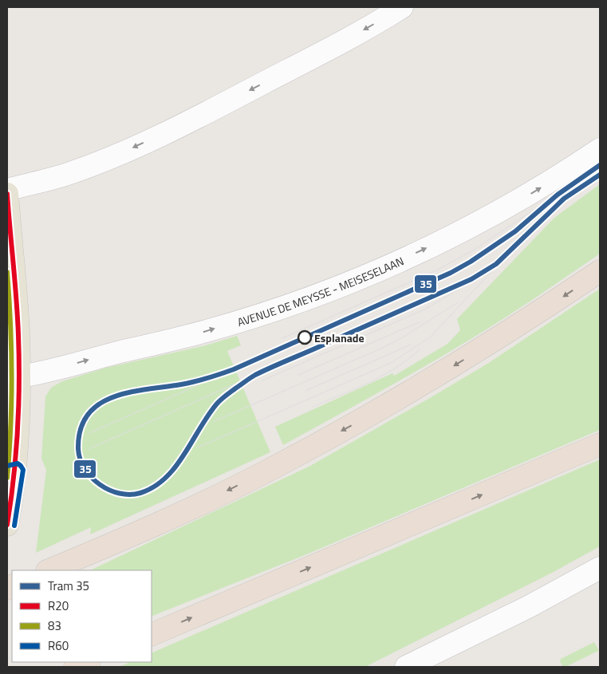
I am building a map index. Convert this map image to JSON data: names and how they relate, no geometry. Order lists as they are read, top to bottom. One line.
{"streets":{"street":["AVENUE DE MEYSSE - MEISESELAAN"]},"one_way":["AVENUE DE MEYSSE - MEISESELAAN"],"places":["Esplanade"],"lines":["tram line 35","transit line R20","transit line 83","transit line R60"],"legend":["Tram 35","R20","83","R60"]}
